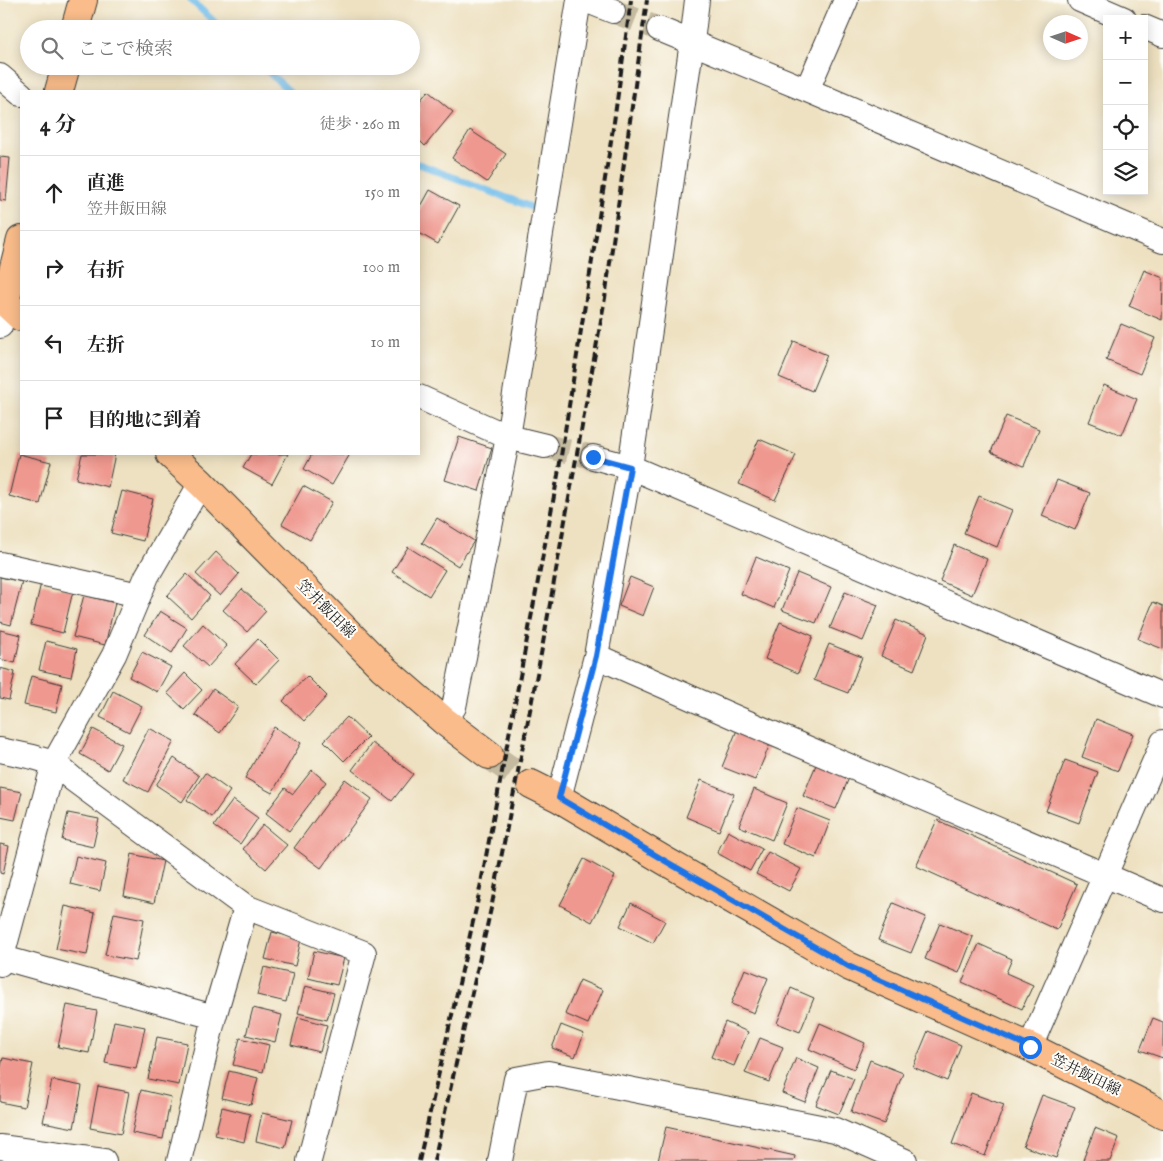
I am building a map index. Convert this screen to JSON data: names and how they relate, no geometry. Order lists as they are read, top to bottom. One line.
{"streets":{"main road":["笠井飯田線"]},"north":"right","page":{"map_buttons":["+","−"],"search":"ここで検索","heading":["4 分","徒歩 · 260 m"],"list":[["直進","笠井飯田線","150 m"],["右折","100 m"],["左折","10 m"],"目的地に到着"]}}
